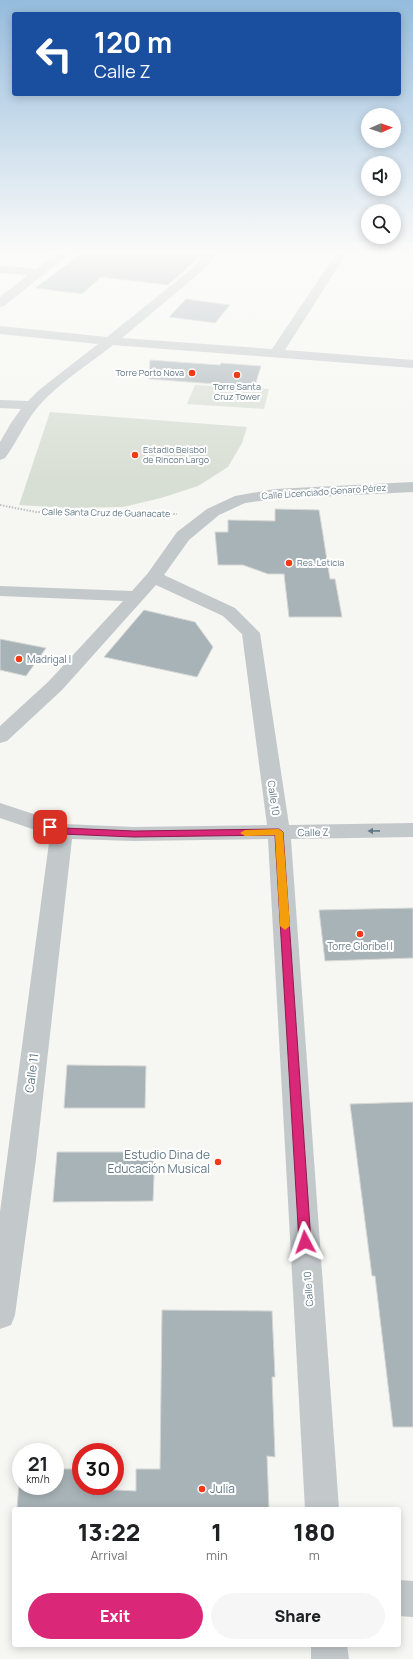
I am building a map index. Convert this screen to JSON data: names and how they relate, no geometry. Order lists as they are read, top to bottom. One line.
{"streets":{"street":["Calle Licenciado Genaro Pérez","Calle 10","Calle Z","Calle 11"],"path":["Calle Santa Cruz de Guanacate"]},"crossings":[["Calle Licenciado Genaro Pérez","Calle Santa Cruz de Guanacate"],["Calle Licenciado Genaro Pérez","Calle 10"],["Calle 10","Calle Z"],["Calle Z","Calle 11"]],"places":["Torre Porto Nova","Torre Santa Cruz Tower","Estadio Beisbol de Rincon Largo","Res. Leticia","Madrigal I","Torre Gloribel I","Estudio Dina de Educación Musical","Julia"],"north":"right","page":{"turn":["120 m","Calle Z"],"speed":"21 km/h","limit":"30","eta":["13:22","Arrival","1","min","180","m"],"buttons":["Exit","Share"]}}
